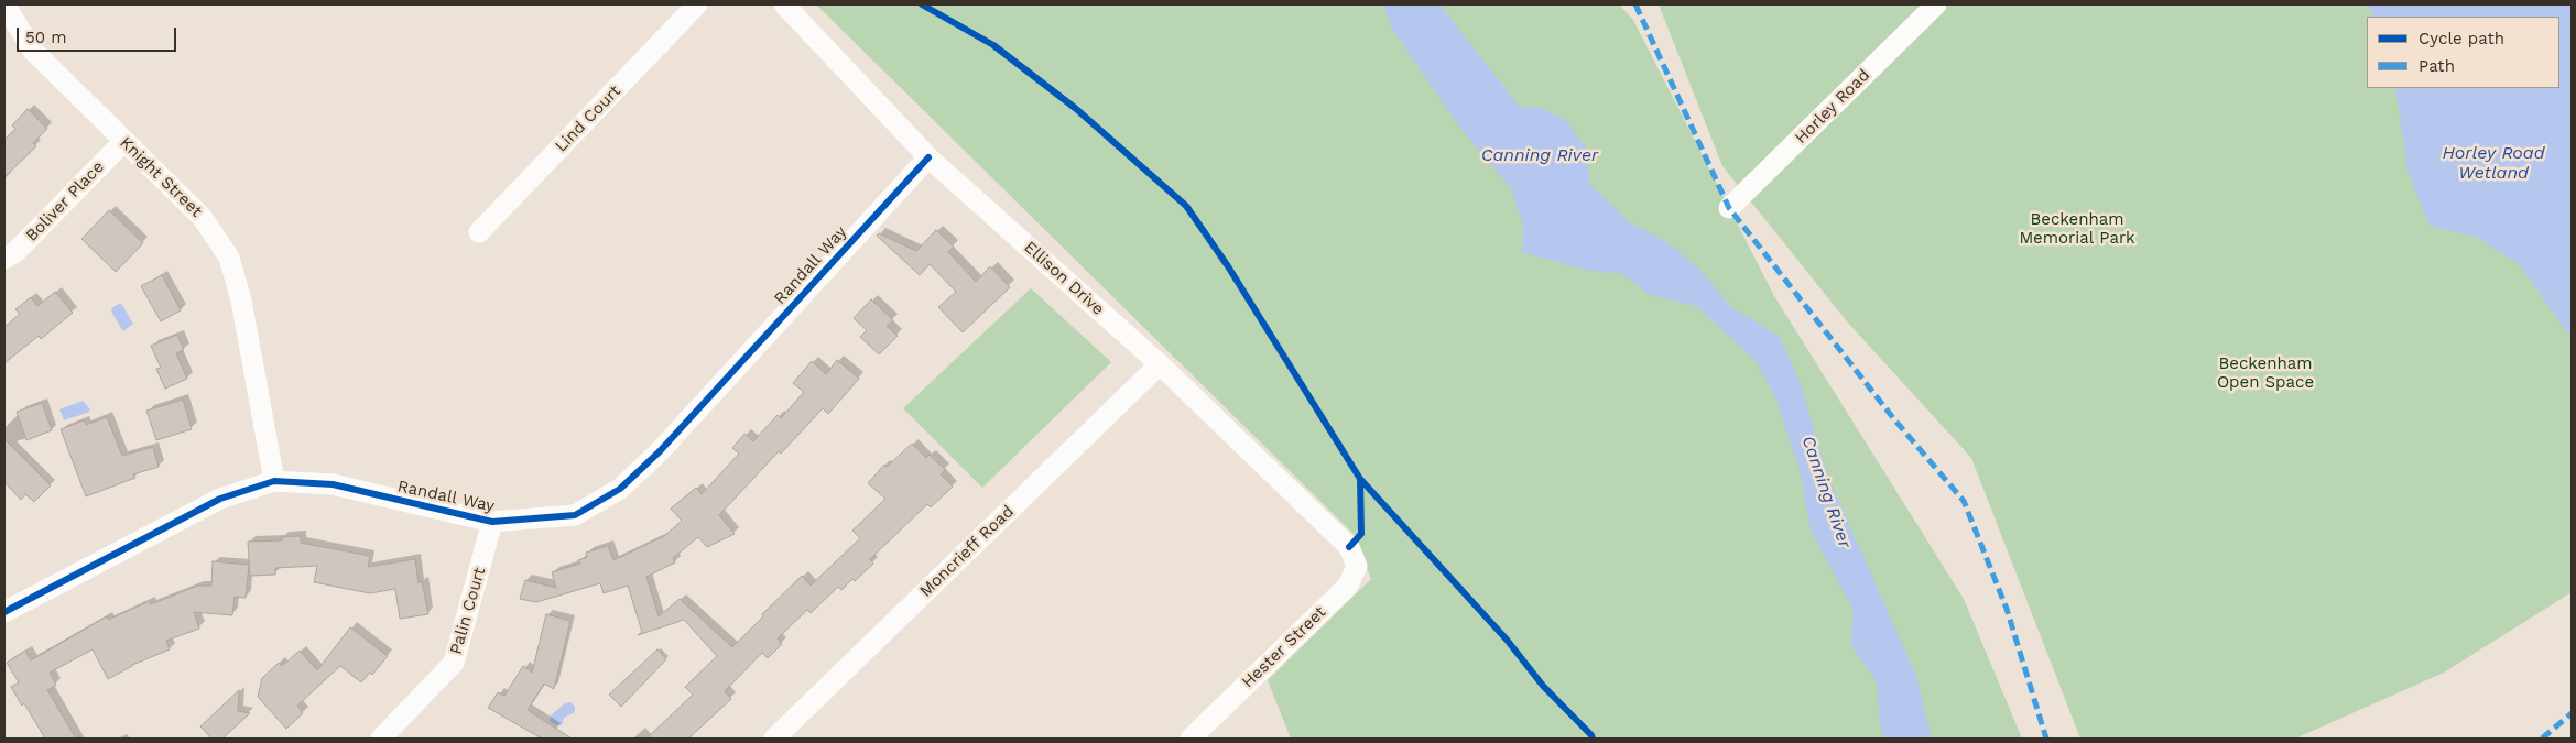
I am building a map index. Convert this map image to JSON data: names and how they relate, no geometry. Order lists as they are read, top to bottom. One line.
{"streets":{"street":["Horley Road","Lind Court","Knight Street","Boliver Place","Randall Way","Ellison Drive","Moncrieff Road","Palin Court","Hester Street"]},"crossings":[["Knight Street","Boliver Place"],["Knight Street","Randall Way"],["Randall Way","Ellison Drive"],["Randall Way","Palin Court"],["Ellison Drive","Moncrieff Road"],["Ellison Drive","Hester Street"]],"water":["Horley Road Wetland","Canning River"],"parks":["Beckenham Memorial Park","Beckenham Open Space"],"legend":["Cycle path","Path"],"scale_bar":"50 m"}
